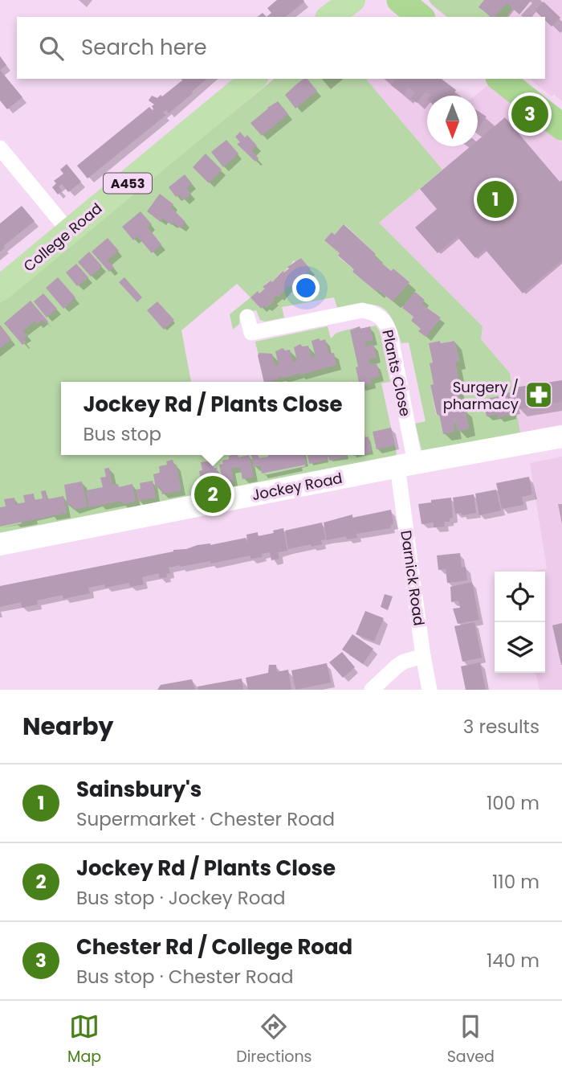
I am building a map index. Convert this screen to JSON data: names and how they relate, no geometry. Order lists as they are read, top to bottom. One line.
{"streets":{"main road":["A453","College Road","Jockey Road"],"street":["Plants Close","Darnick Road"]},"crossings":[["Plants Close","Jockey Road"],["Plants Close","Darnick Road"],["Jockey Road","Darnick Road"]],"places":{"pharmacy":["Surgery / pharmacy"]},"north":"bottom","page":{"search":"Search here","pins":["3","1","2"],"popup":["Jockey Rd / Plants Close","Bus stop"],"heading":["Nearby","3 results"],"list":[{"mark":"1","name":"Sainsbury's","note":"Supermarket · Chester Road","value":"100 m"},{"mark":"2","name":"Jockey Rd / Plants Close","note":"Bus stop · Jockey Road","value":"110 m"},{"mark":"3","name":"Chester Rd / College Road","note":"Bus stop · Chester Road","value":"140 m"}],"nav":["Map","Directions","Saved"]}}
